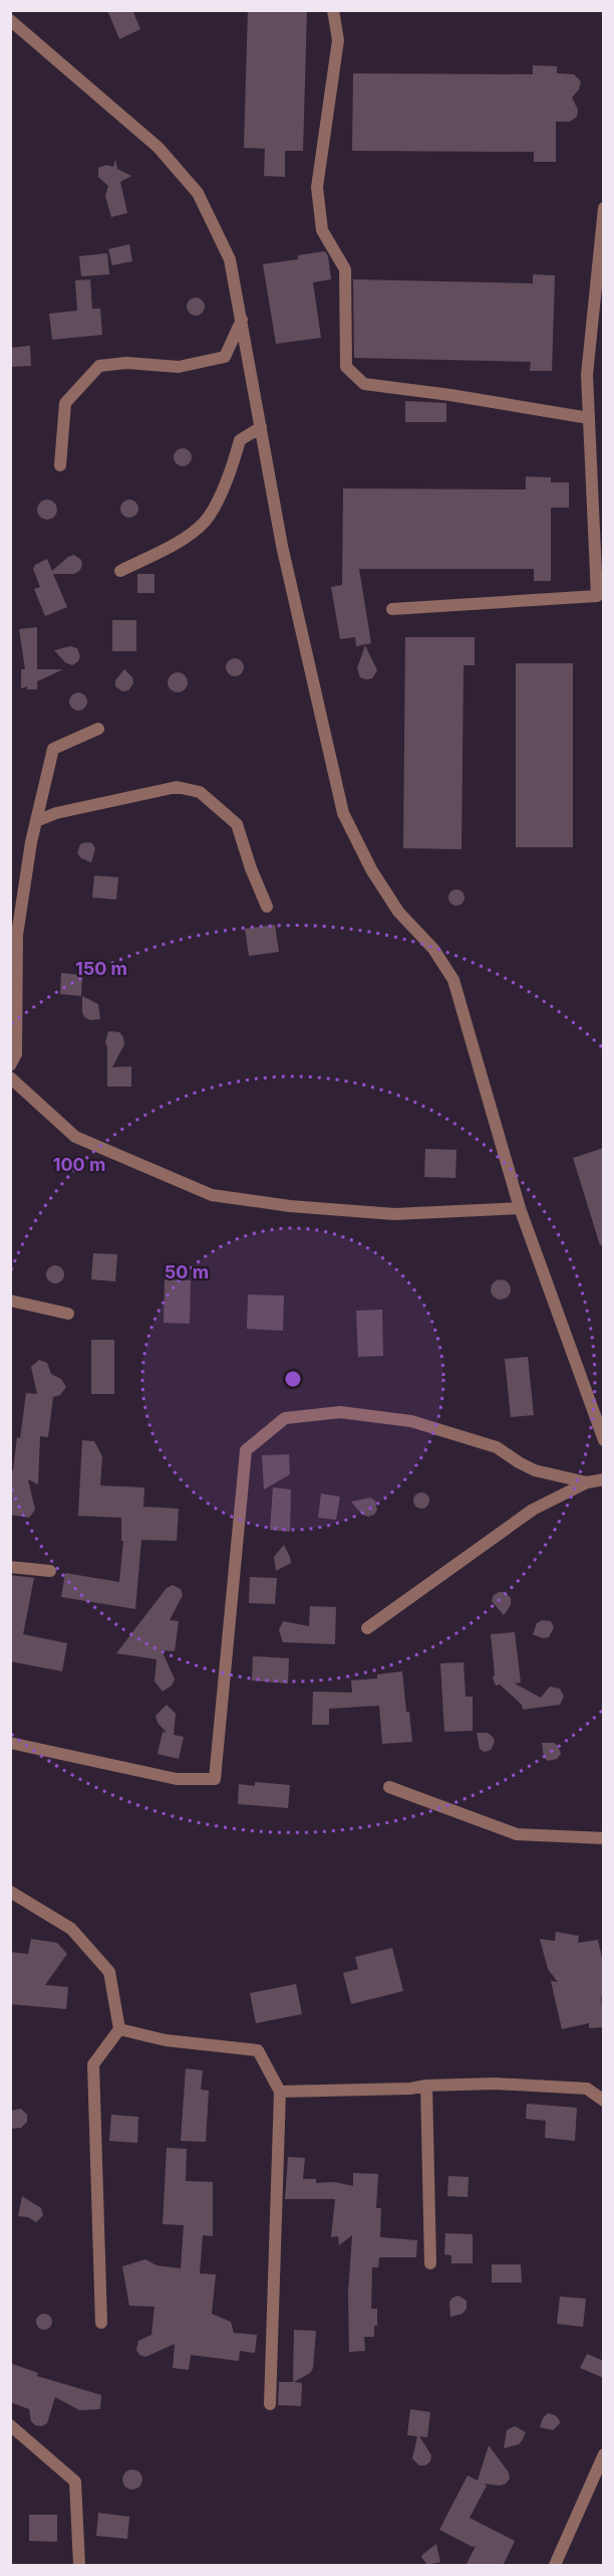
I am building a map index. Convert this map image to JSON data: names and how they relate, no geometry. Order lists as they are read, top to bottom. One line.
{"rings":["150 m","100 m","50 m"]}
